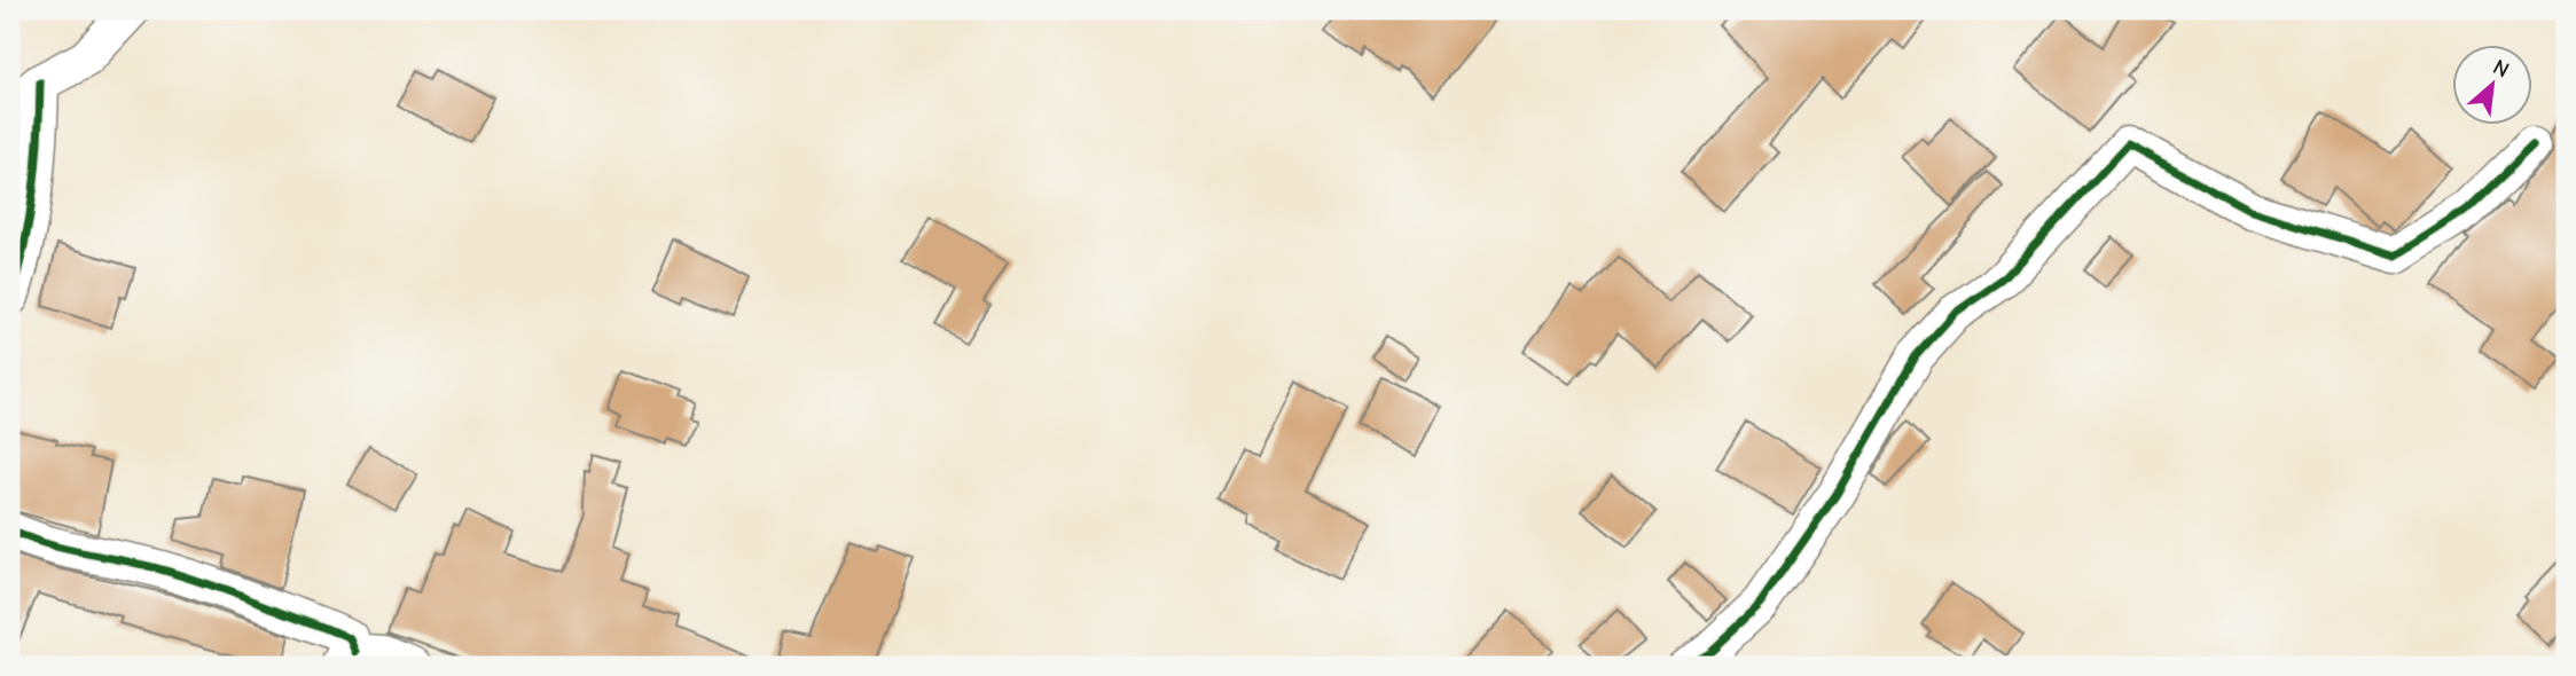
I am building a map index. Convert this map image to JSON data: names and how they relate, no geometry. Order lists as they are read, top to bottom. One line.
{"north":"top right"}
